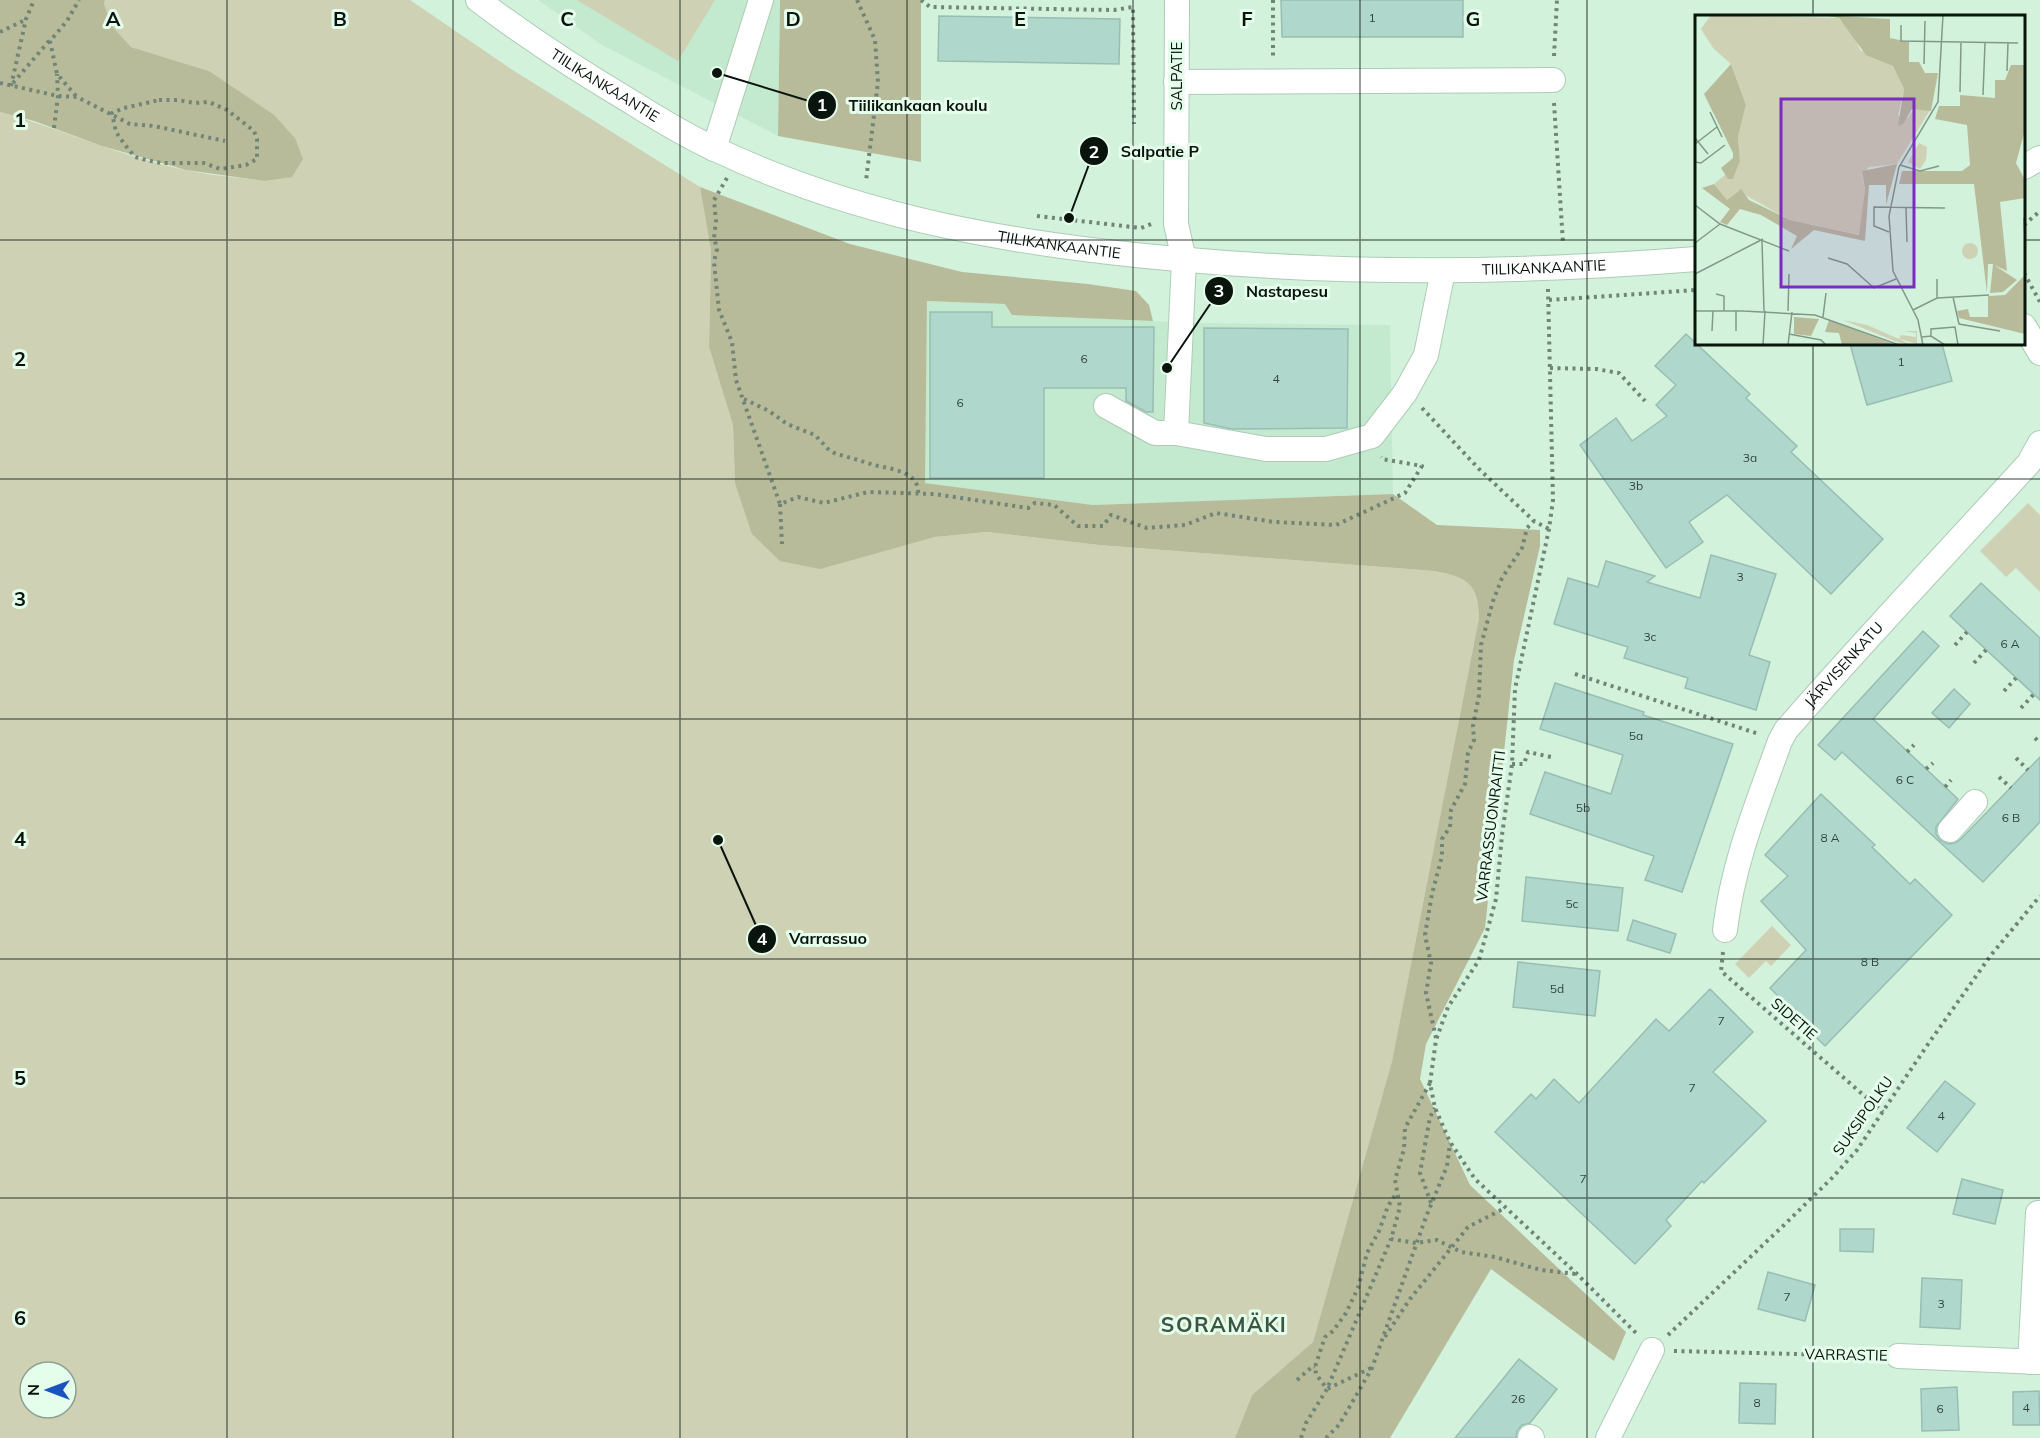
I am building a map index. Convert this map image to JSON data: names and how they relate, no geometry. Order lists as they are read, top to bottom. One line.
{"streets":{"street":["SALPATIE","TIILIKANKAANTIE","JÄRVISENKATU","VARRASTIE"],"path":["VARRASSUONRAITTI","SIDETIE","SUKSIPOLKU"]},"crossings":[["SALPATIE","TIILIKANKAANTIE"],["TIILIKANKAANTIE","VARRASSUONRAITTI"],["JÄRVISENKATU","SIDETIE"],["VARRASSUONRAITTI","SUKSIPOLKU"],["VARRASSUONRAITTI","VARRASTIE"],["SIDETIE","SUKSIPOLKU"],["SUKSIPOLKU","VARRASTIE"]],"districts":["SORAMÄKI"],"places":["Tiilikankaan koulu","Salpatie P","Nastapesu","Varrassuo"],"house_numbers":["1","6","1","4","6","3a","3b","3","3c","6 A","5a","6 C","5b","6 B","8 A","5c","8 B","5d","7","7","4","7","7","3","26","8","4","6"],"north":"left","grid":{"columns":["A","B","C","D","E","F","G"],"rows":["1","2","3","4","5","6"]}}
